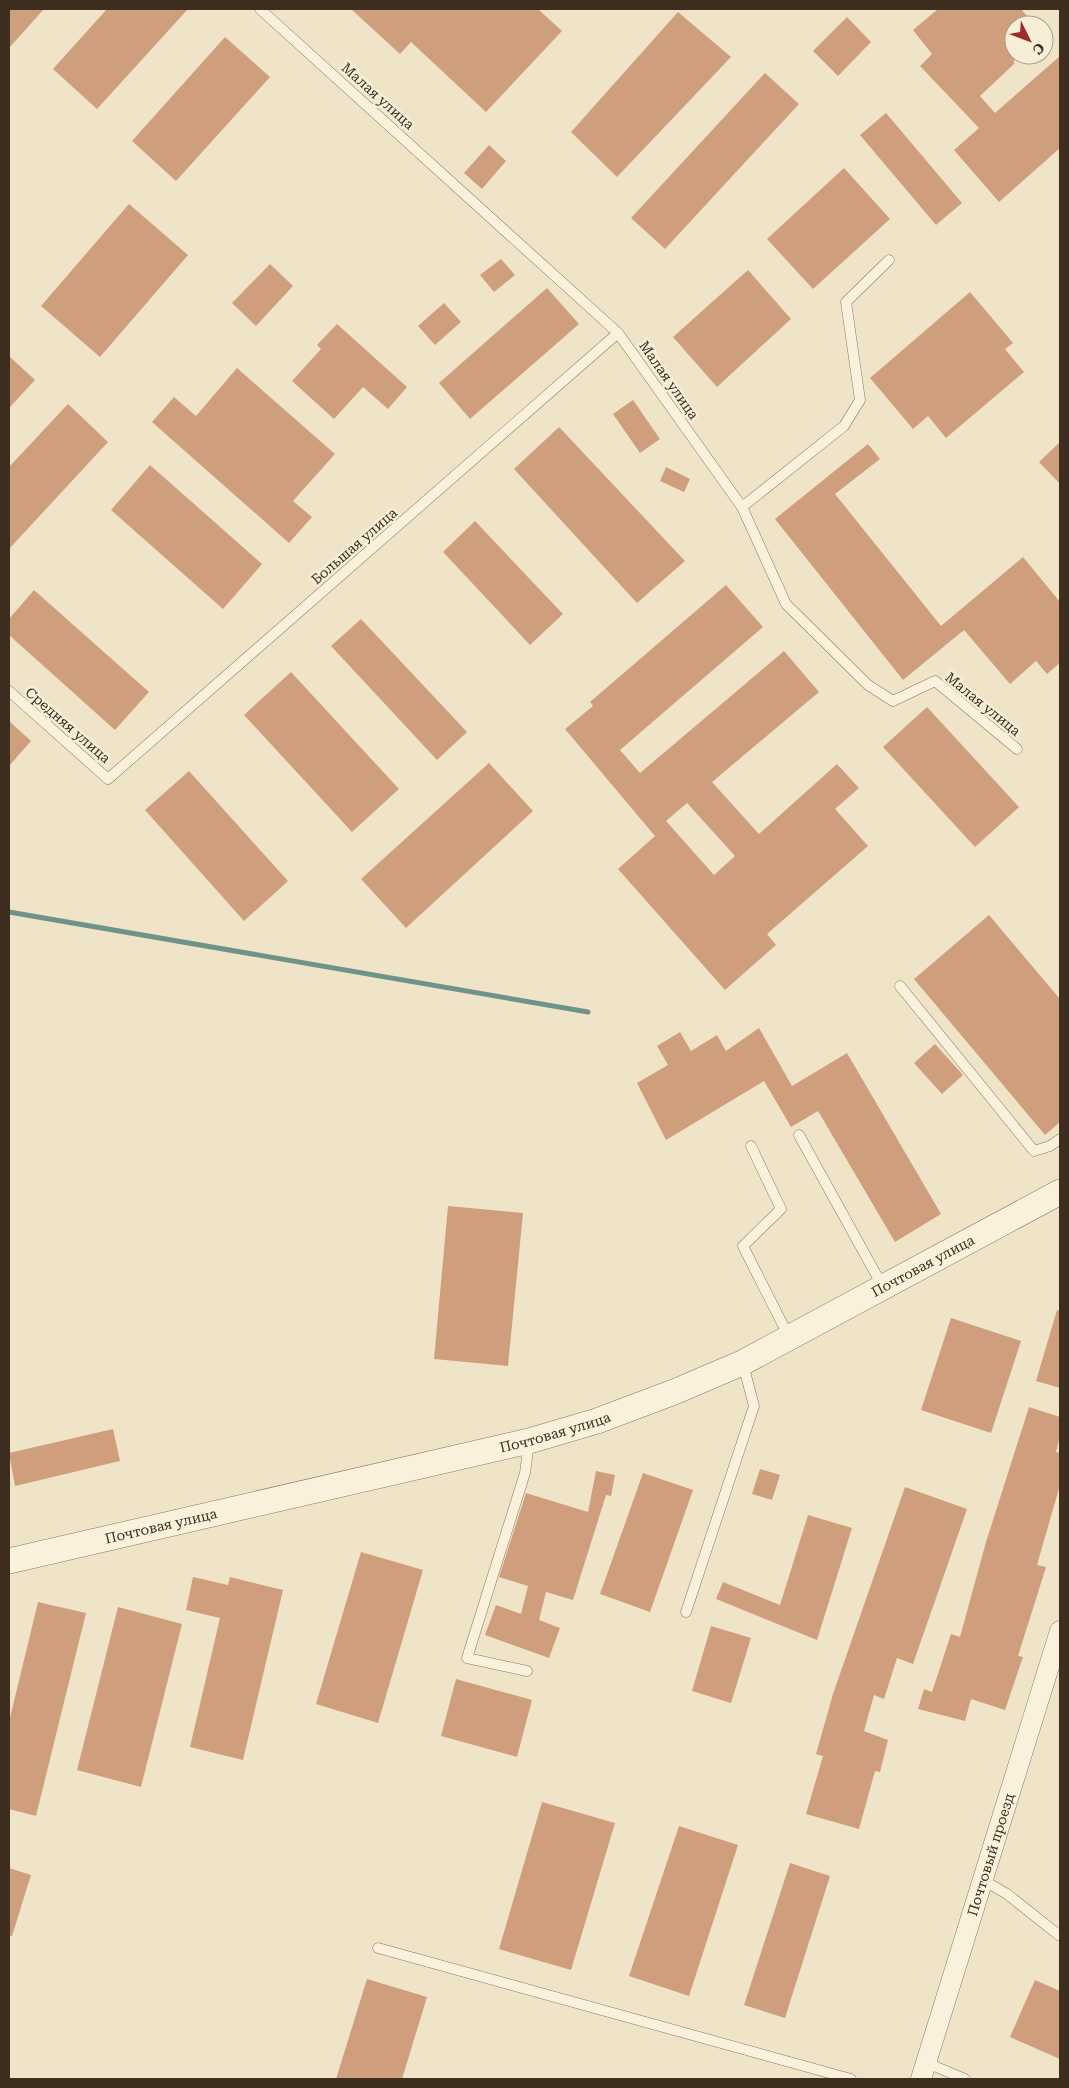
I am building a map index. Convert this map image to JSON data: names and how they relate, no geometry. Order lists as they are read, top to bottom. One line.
{"streets":{"street":["Почтовая улица","Почтовый проезд"],"lane":["Малая улица","Большая улица","Средняя улица"]},"crossings":[["Малая улица","Большая улица"],["Большая улица","Средняя улица"]],"north":"bottom right"}
